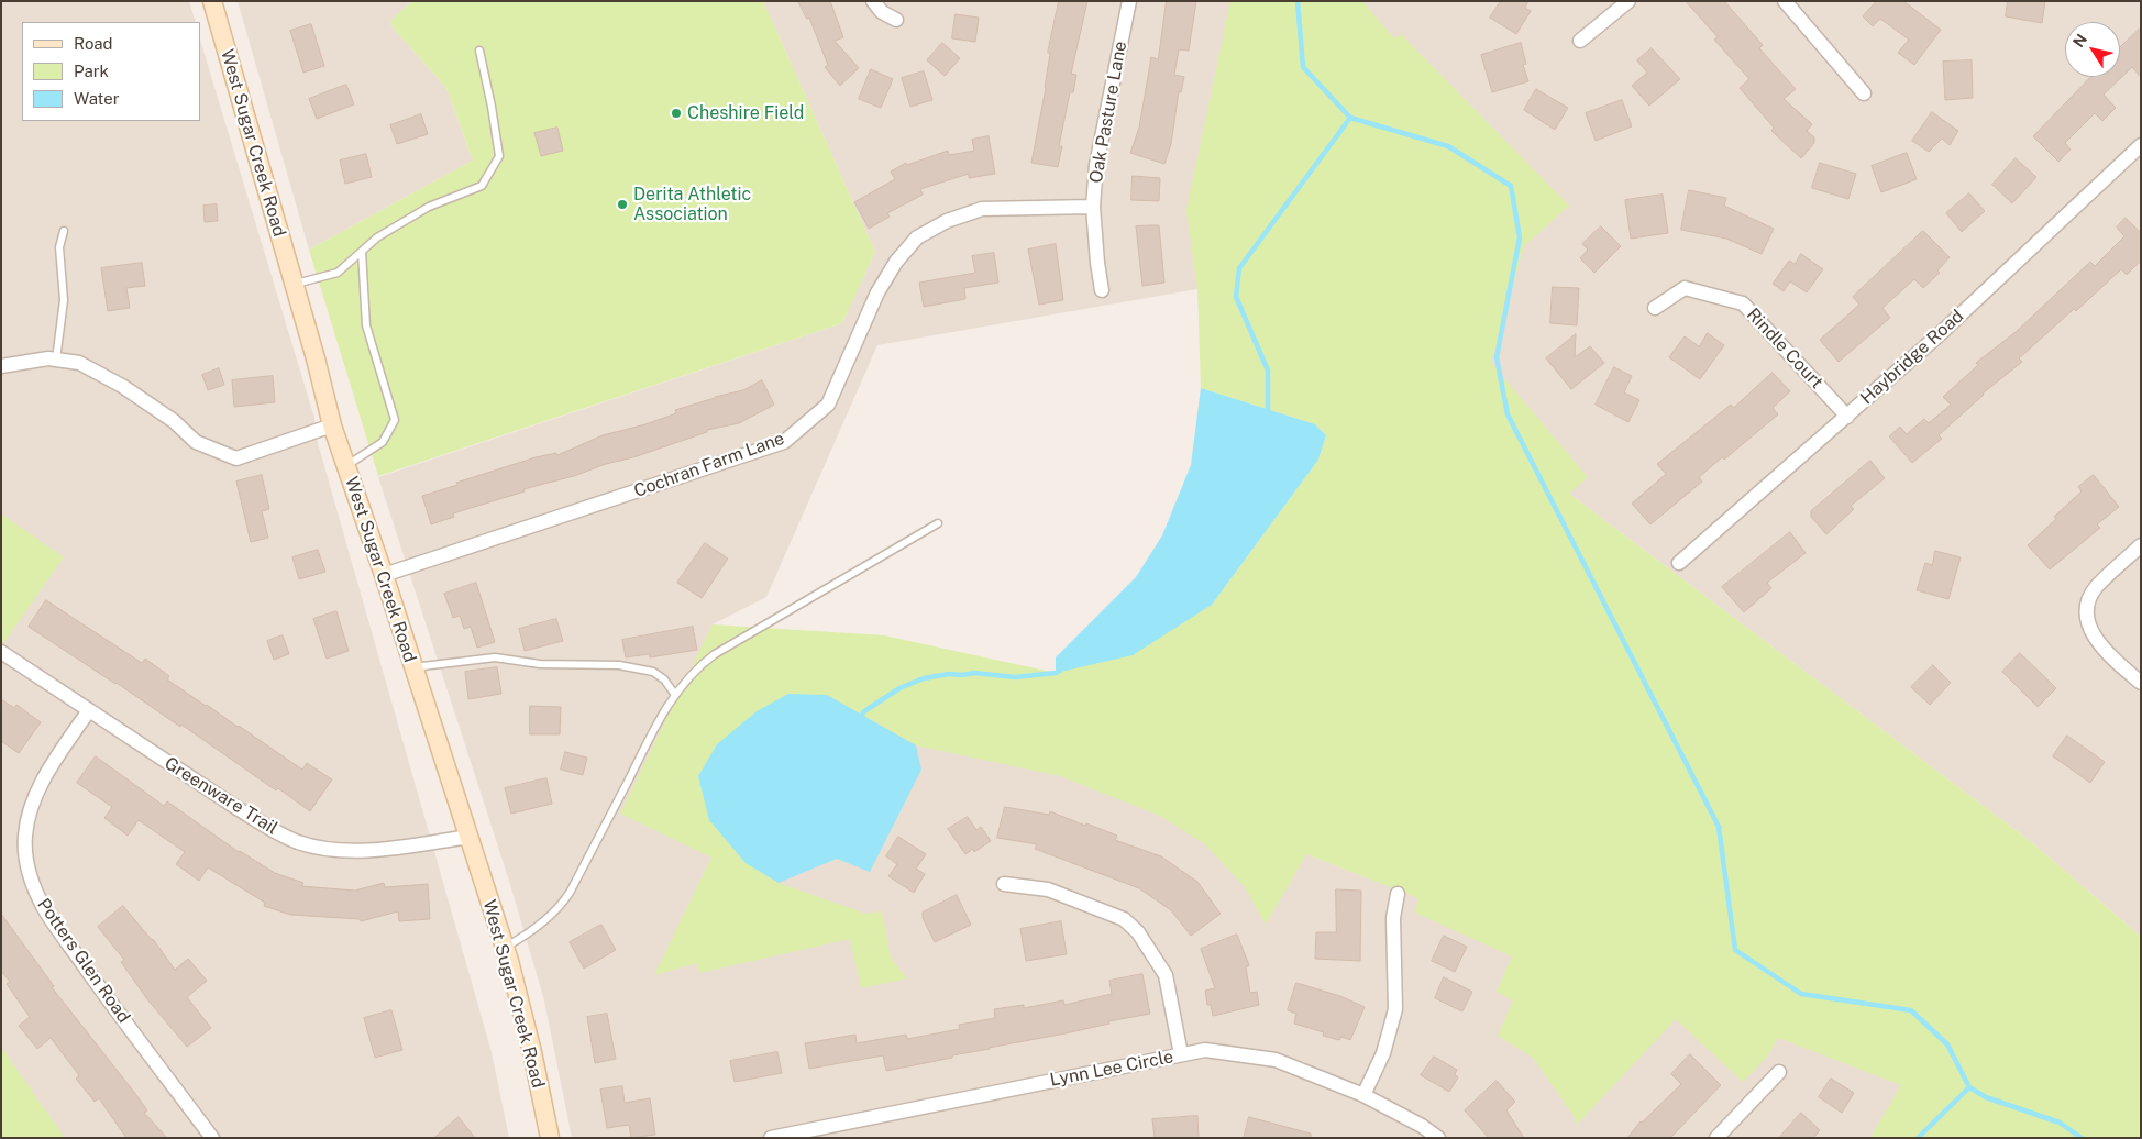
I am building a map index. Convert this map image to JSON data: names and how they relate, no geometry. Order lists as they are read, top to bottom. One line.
{"streets":{"main road":["West Sugar Creek Road"],"street":["Oak Pasture Lane","Rindle Court","Haybridge Road","Cochran Farm Lane","Greenware Trail","Potters Glen Road","Lynn Lee Circle"]},"crossings":[["Oak Pasture Lane","Cochran Farm Lane"],["West Sugar Creek Road","Cochran Farm Lane"],["West Sugar Creek Road","Greenware Trail"],["Rindle Court","Haybridge Road"],["Greenware Trail","Potters Glen Road"]],"places":["Cheshire Field","Derita Athletic Association"],"legend":["Road","Park","Water"],"north":"top left"}
